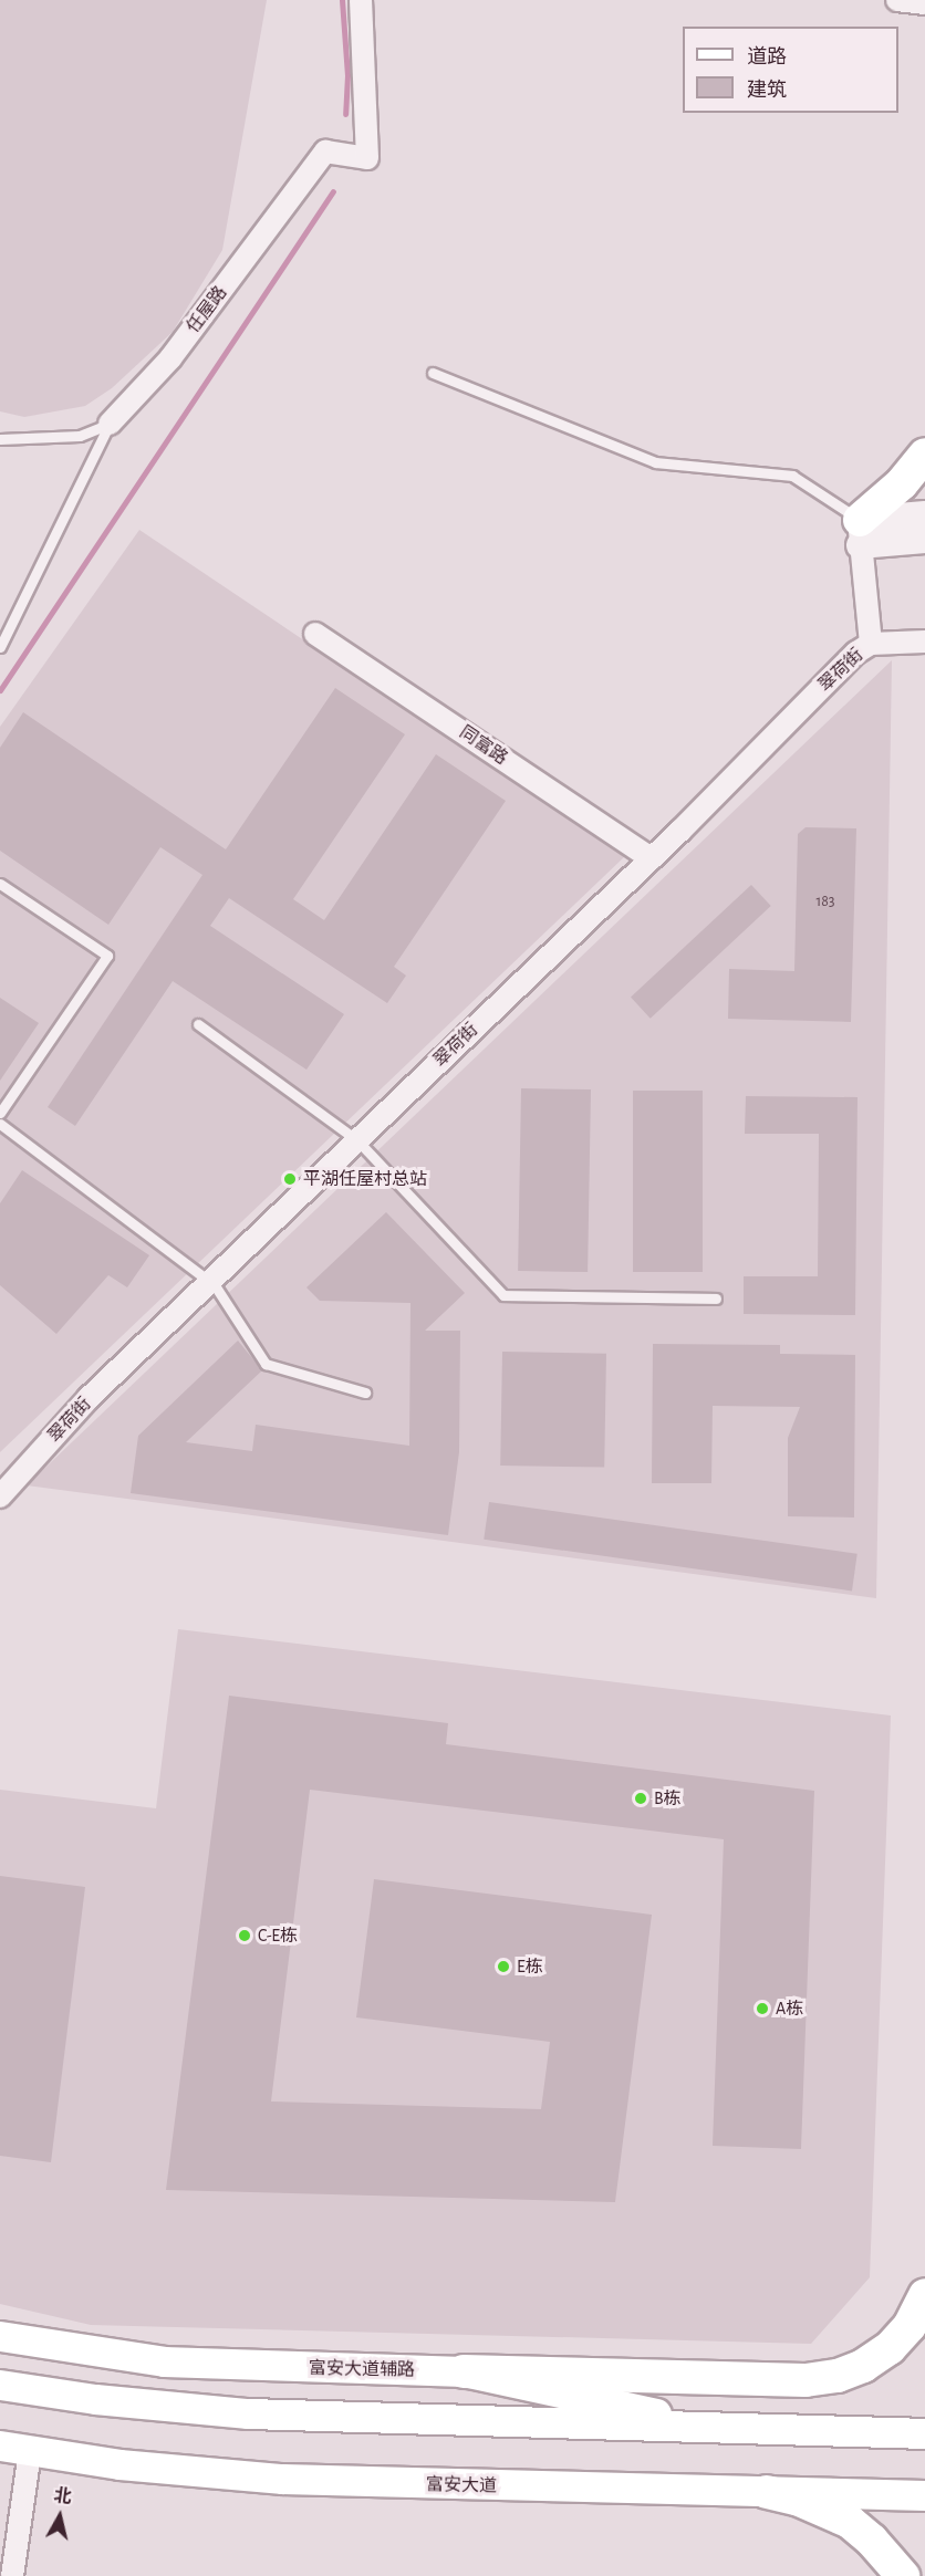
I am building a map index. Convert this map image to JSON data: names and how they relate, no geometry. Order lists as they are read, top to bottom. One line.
{"streets":{"main road":["富安大道辅路","富安大道"],"street":["任屋路","翠荷街","同富路"]},"crossings":[["翠荷街","同富路"]],"places":["平湖任屋村总站","B栋","C-E栋","E栋","A栋"],"house_numbers":["183"],"legend":["道路","建筑"],"north":"top"}
